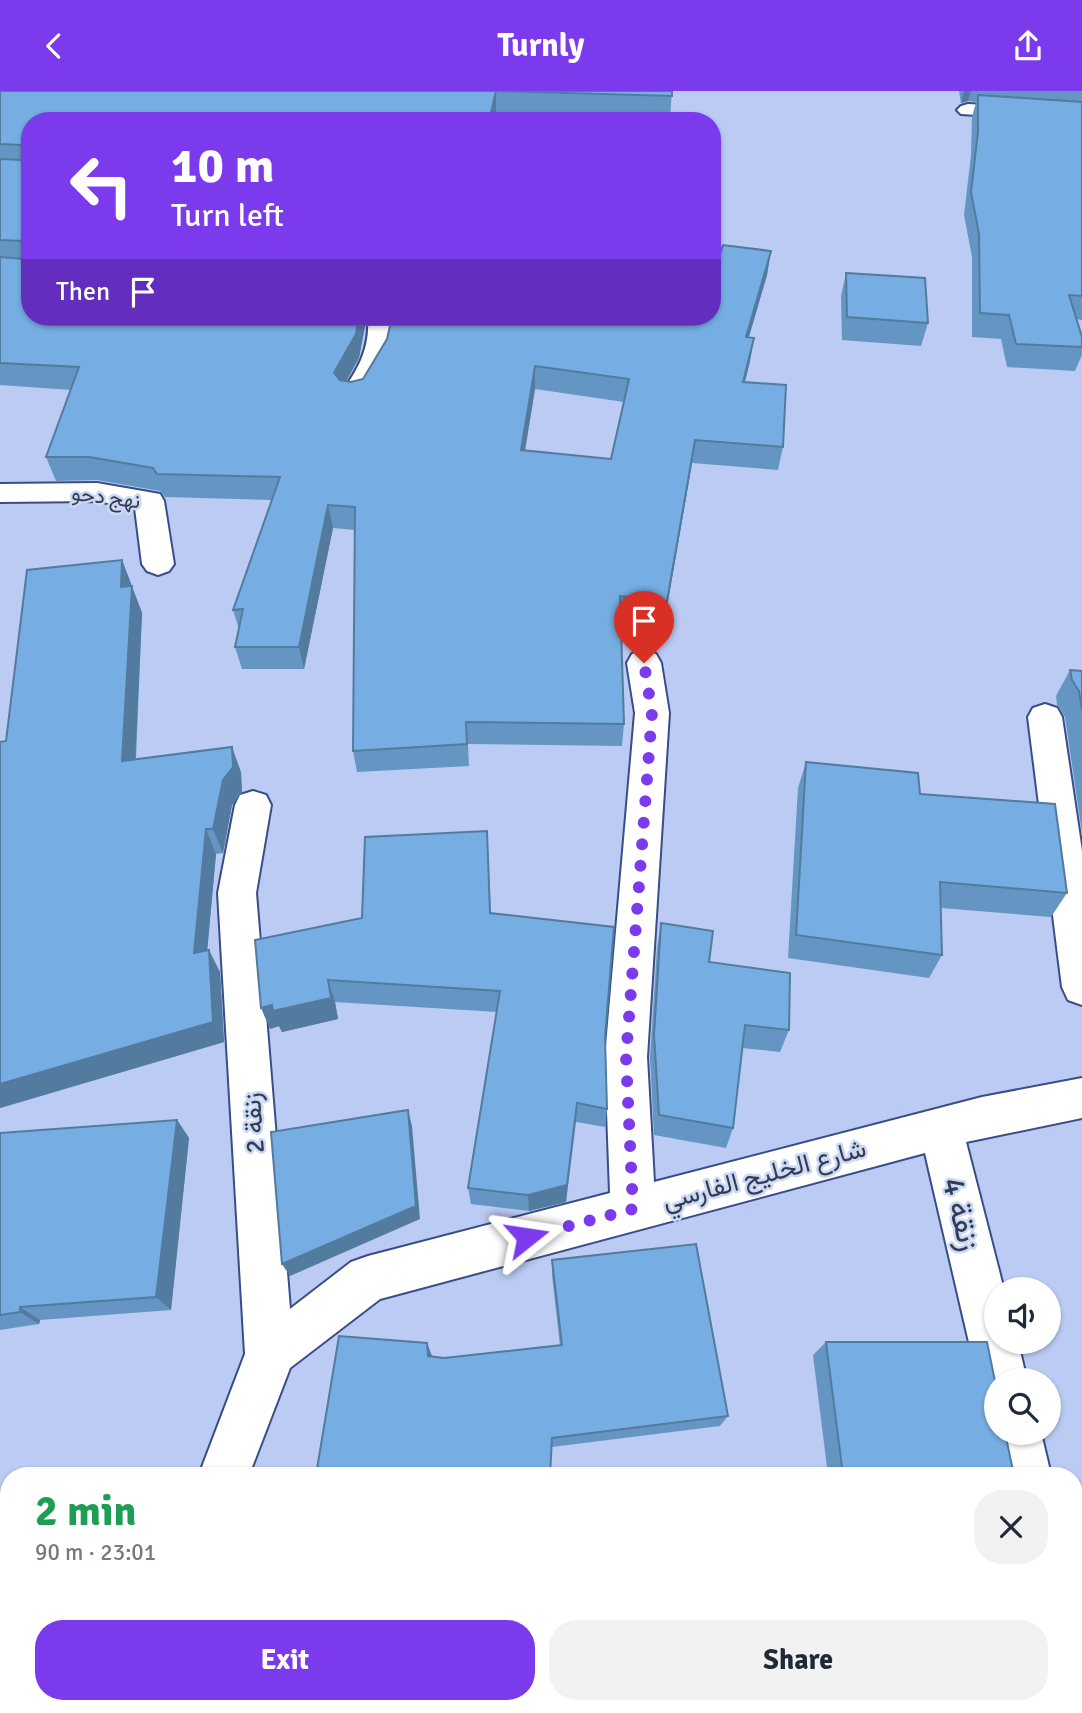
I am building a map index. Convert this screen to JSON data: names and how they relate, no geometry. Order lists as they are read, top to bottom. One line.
{"streets":{"street":["نهج دحو","زنقة 2","شارع الخليج الفارسي","زنقة 4"]},"crossings":[["زنقة 2","شارع الخليج الفارسي"],["شارع الخليج الفارسي","زنقة 4"]],"page":{"header":"Turnly","turn":["10 m","Turn left"],"then":"Then","heading":["2 min","90 m · 23:01"],"buttons":["Exit","Share"]}}
